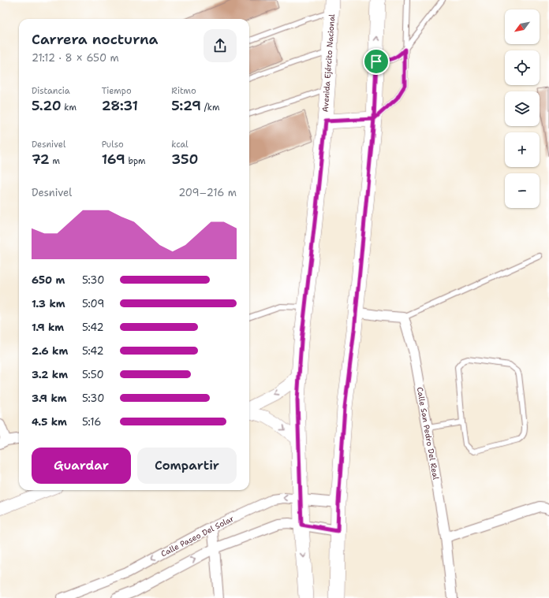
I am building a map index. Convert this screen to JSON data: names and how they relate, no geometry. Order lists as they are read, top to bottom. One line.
{"streets":{"main road":["Avenida Ejército Nacional"],"street":["Calle San Pedro Del Real","Calle Paseo Del Solar"]},"crossings":[["Avenida Ejército Nacional","Calle Paseo Del Solar"]],"north":"bottom left","page":{"map_buttons":["+","−"],"heading":["Carrera nocturna","21:12 · 8 × 650 m"],"stats":[["Distancia","5.20 km"],["Tiempo","28:31"],["Ritmo","5:29 /km"],["Desnivel","72 m"],["Pulso","169 bpm"],["kcal","350"]],"chart":["Desnivel","209–216 m"],"list":[{"name":"650 m","note":"5:30"},{"name":"1.3 km","note":"5:09"},{"name":"1.9 km","note":"5:42"},{"name":"2.6 km","note":"5:42"},{"name":"3.2 km","note":"5:50"},{"name":"3.9 km","note":"5:30"},{"name":"4.5 km","note":"5:16"}],"buttons":["Guardar","Compartir"]}}
